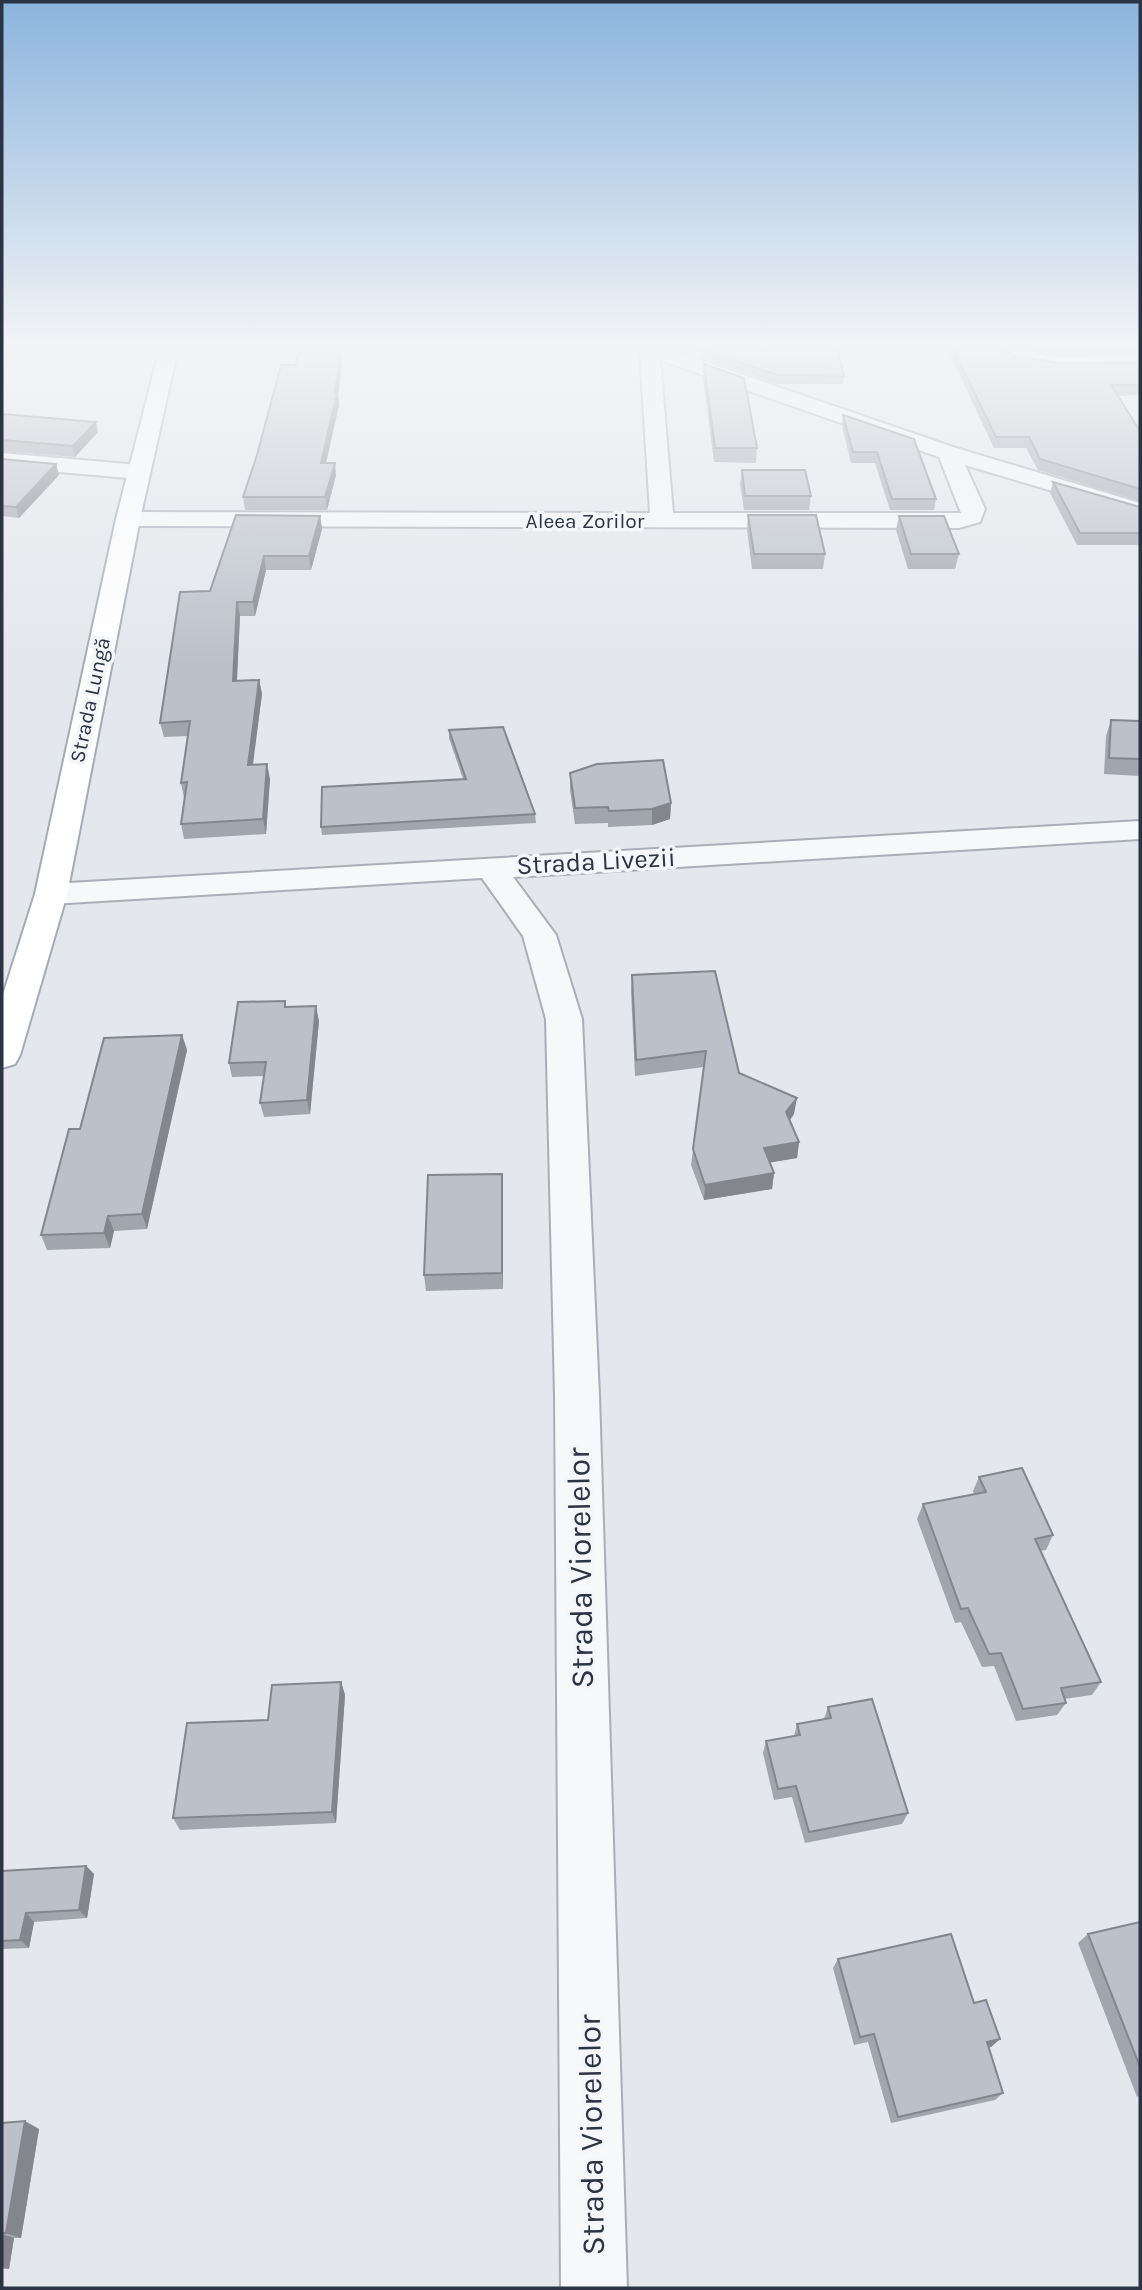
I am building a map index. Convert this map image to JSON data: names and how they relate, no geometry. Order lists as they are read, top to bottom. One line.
{"streets":{"main road":["Strada Lungă"],"street":["Aleea Zorilor","Strada Livezii","Strada Viorelelor"]},"crossings":[["Aleea Zorilor","Strada Lungă"],["Strada Lungă","Strada Livezii"],["Strada Livezii","Strada Viorelelor"]]}
